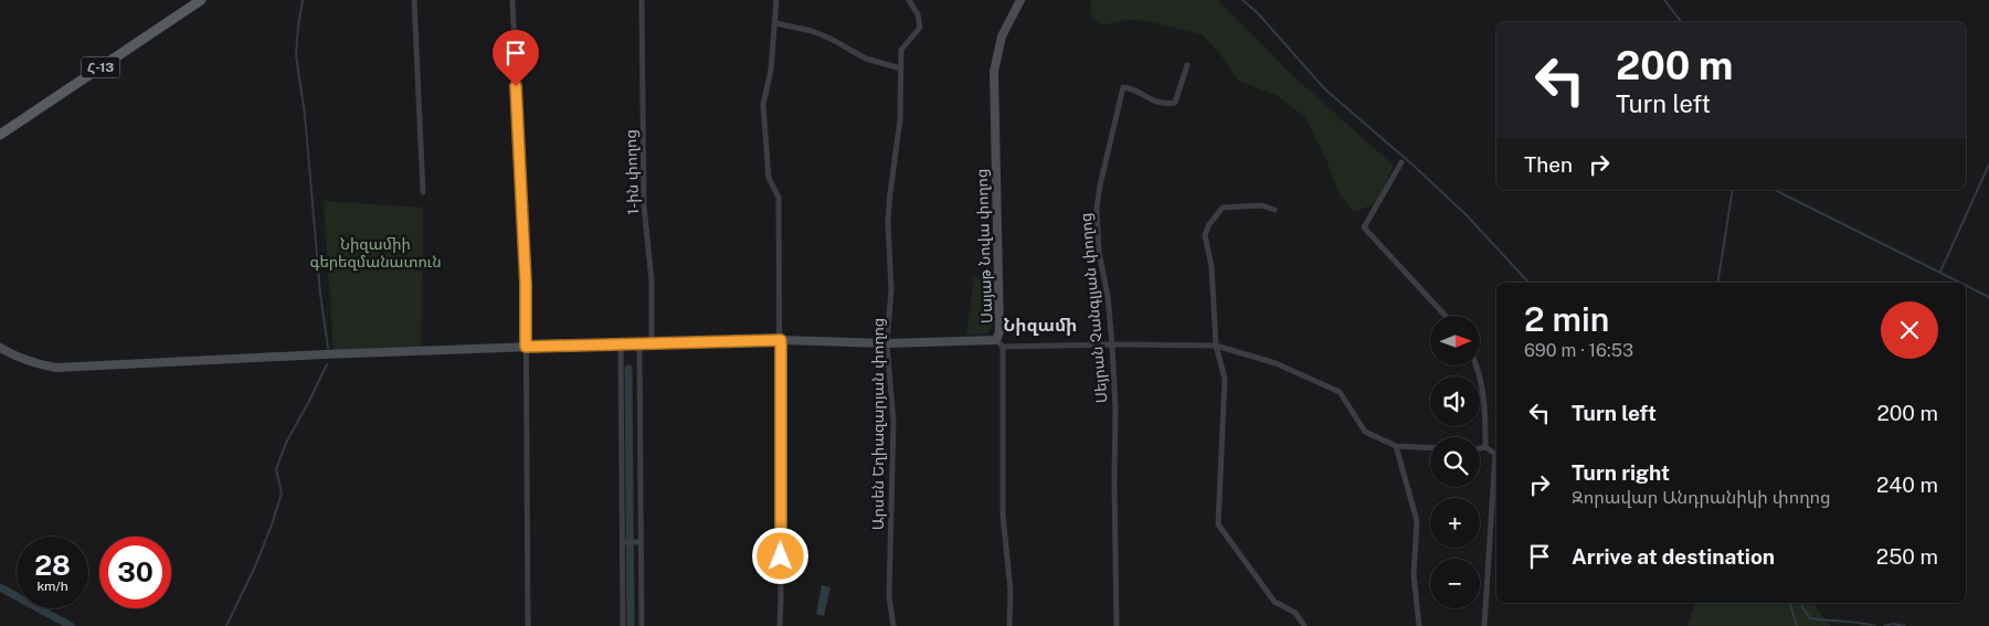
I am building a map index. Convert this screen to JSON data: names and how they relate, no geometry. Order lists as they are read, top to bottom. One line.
{"streets":{"main road":["Հ-13","Սայաթ Նովա փողոց"],"street":["1-ին փողոց","Սեյրան Չանգլյան փողոց","Արսեն Եղիազարյան փողոց"]},"districts":["Նիզամի"],"parks":["Նիզամիի գերեզմանատուն"],"north":"right","page":{"turn":["200 m","Turn left"],"then":"Then","heading":["2 min","690 m · 16:53"],"map_buttons":["+","−"],"list":[{"name":"Turn left","value":"200 m"},{"name":"Turn right","note":"Զորավար Անդրանիկի փողոց","value":"240 m"},{"name":"Arrive at destination","value":"250 m"}],"speed":"28 km/h","limit":"30"}}
